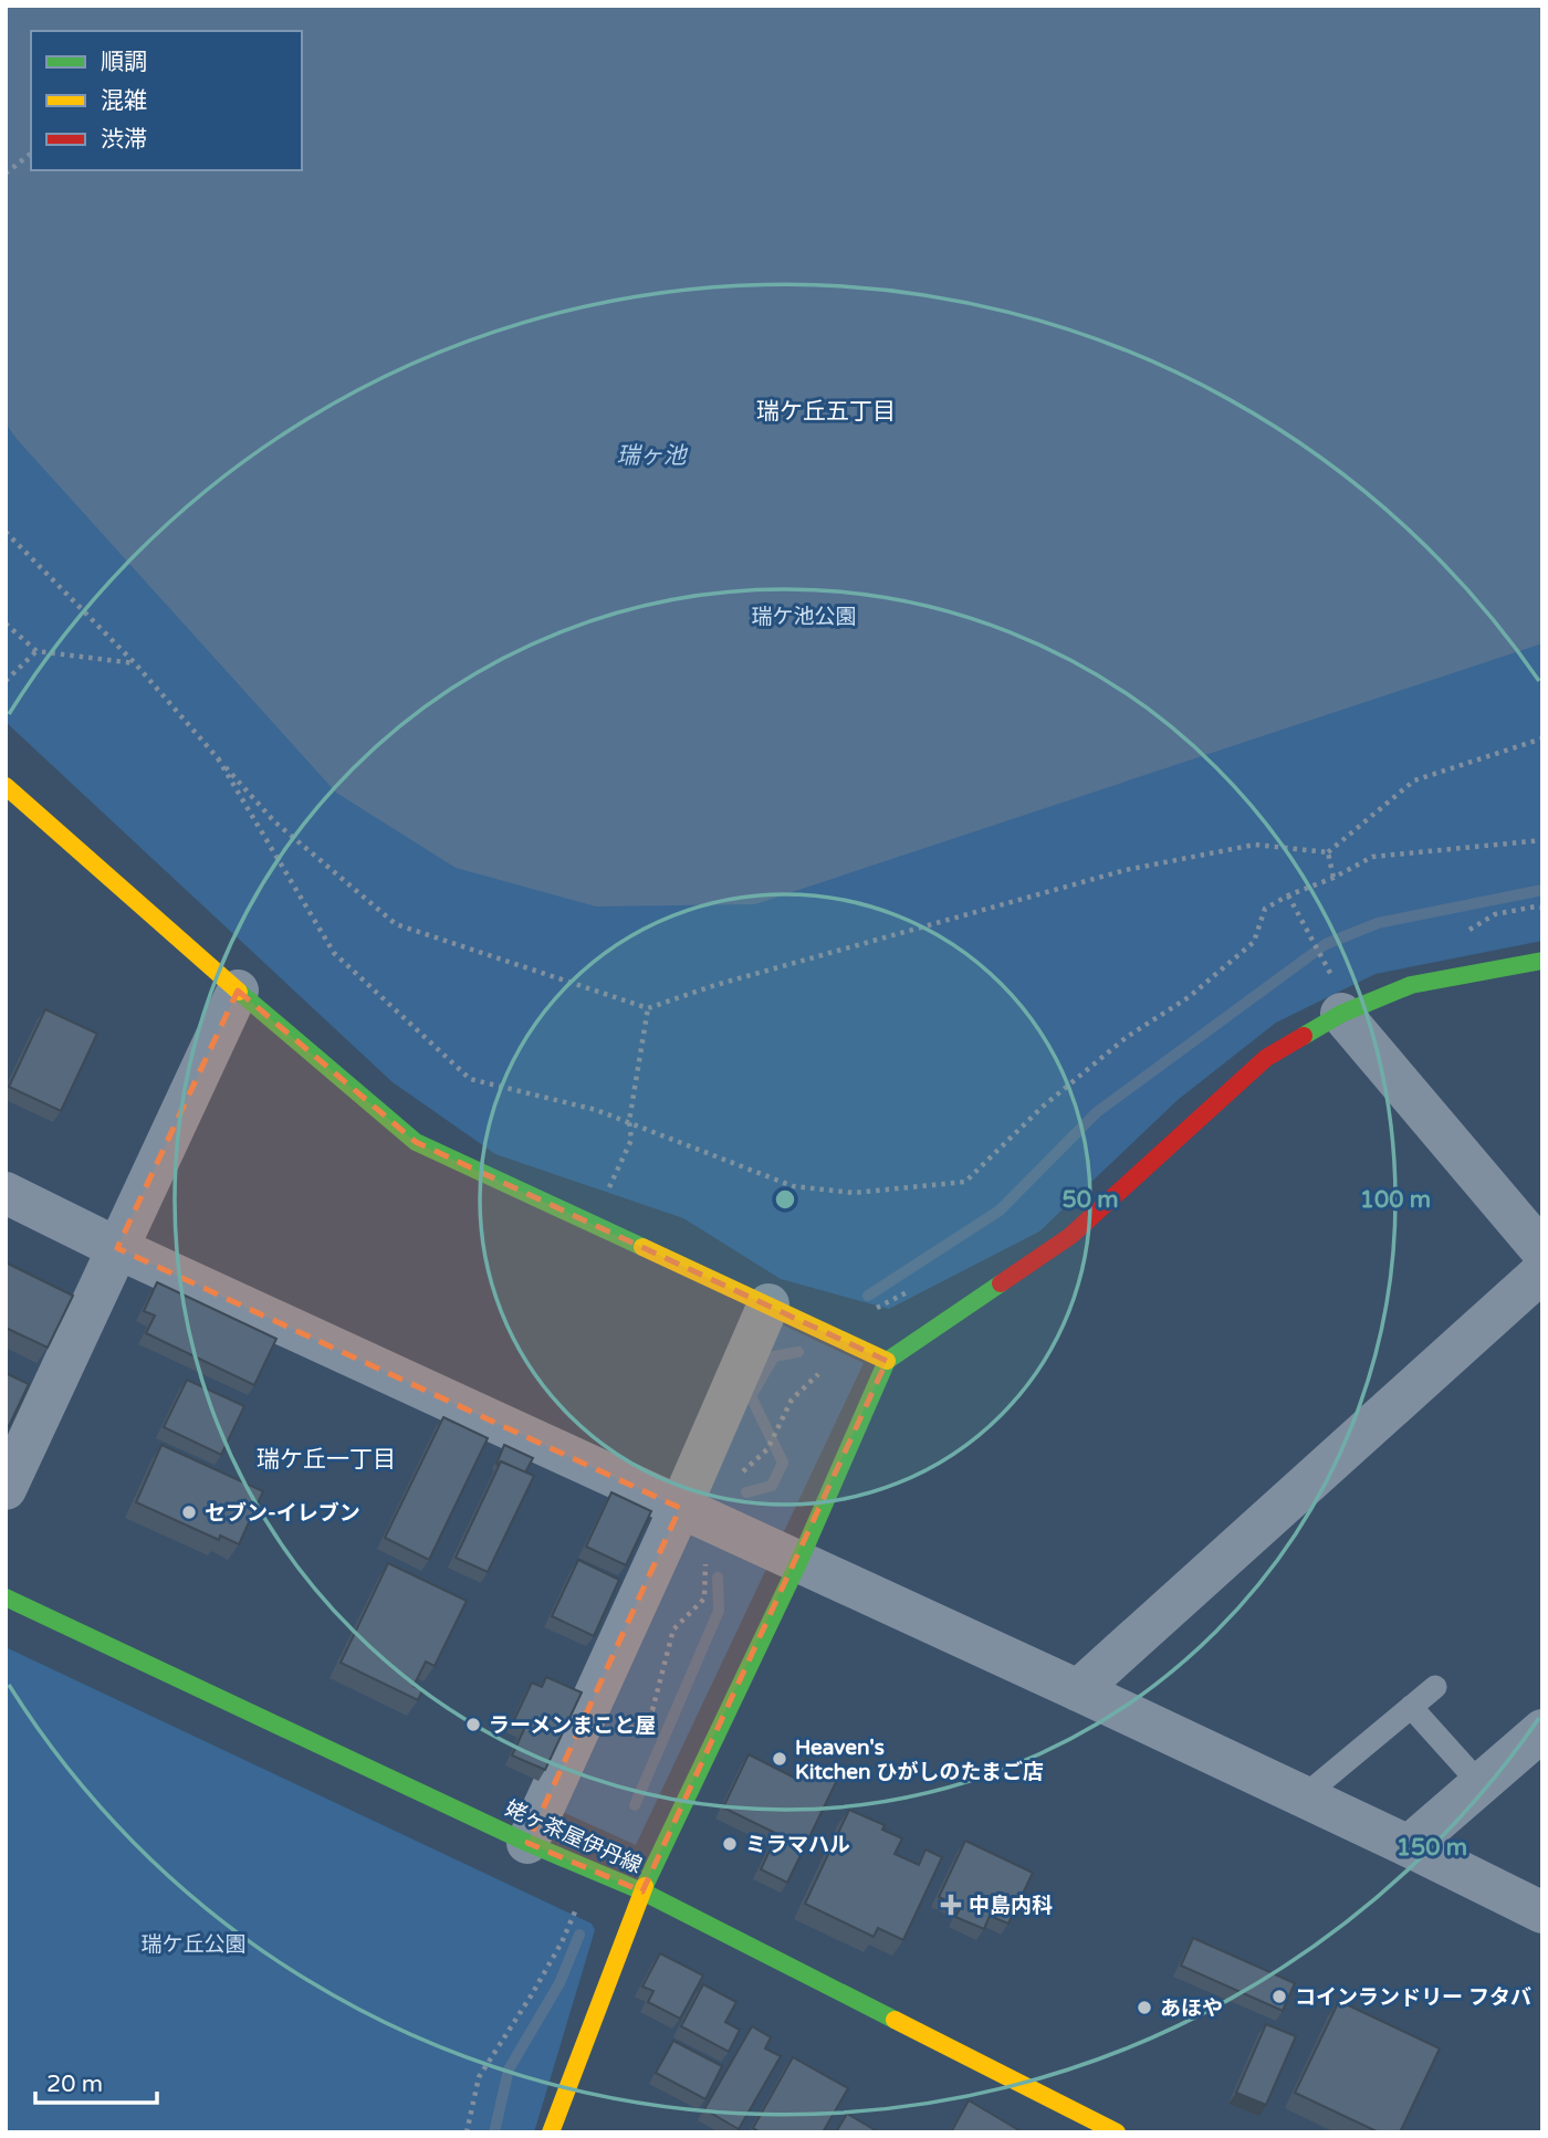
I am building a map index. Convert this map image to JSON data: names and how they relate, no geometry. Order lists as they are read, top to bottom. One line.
{"streets":{"street":["姥ヶ茶屋伊丹線"]},"districts":["瑞ケ丘五丁目","瑞ケ丘一丁目"],"water":["瑞ヶ池"],"parks":["瑞ケ池公園","瑞ケ丘公園"],"places":{"other":["セブン-イレブン","ラーメンまこと屋","Heaven's Kitchen ひがしのたまご店","ミラマハル","コインランドリー フタバ","あほや"],"health":["中島内科"]},"legend":["順調","混雑","渋滞"],"scale_bar":"20 m","rings":["50 m","100 m","150 m"]}
